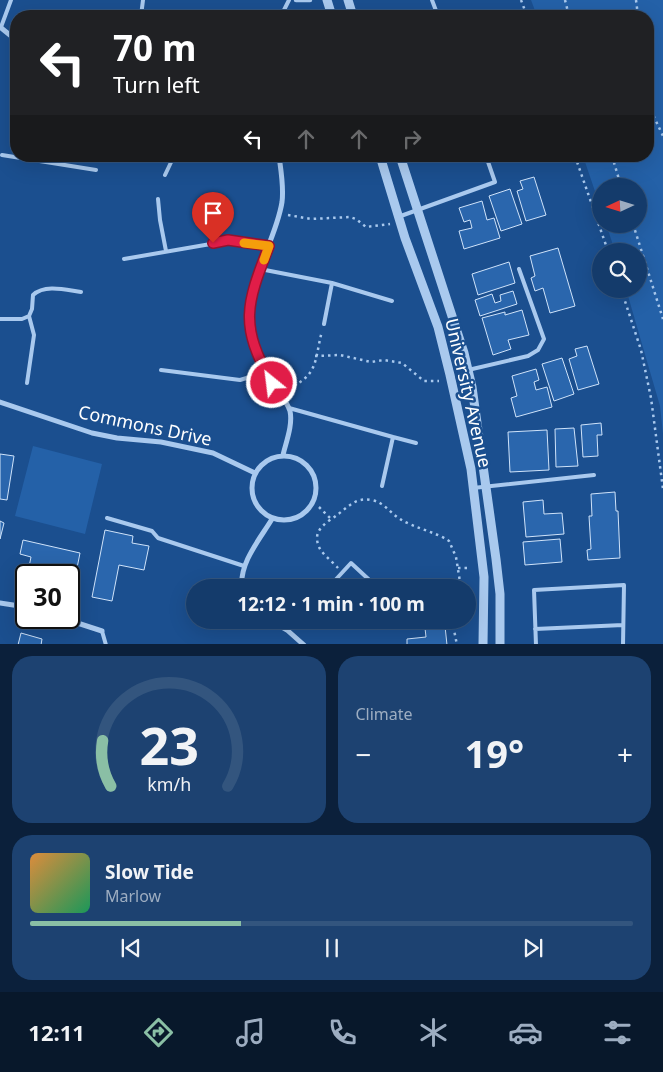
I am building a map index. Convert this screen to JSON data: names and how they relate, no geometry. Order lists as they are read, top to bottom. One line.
{"streets":{"street":["University Avenue","Commons Drive"]},"north":"left","page":{"turn":["70 m","Turn left"],"limit":"30","trip":"12:12 · 1 min · 100 m","tile":"Climate","heat":["−","19°","+"],"song":["Slow Tide","Marlow"],"tabs":"12:11","gauge":["23","km/h"]}}
